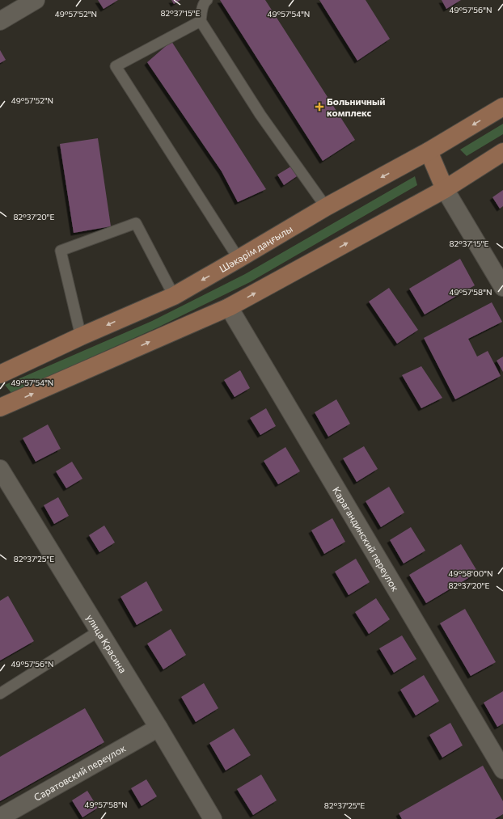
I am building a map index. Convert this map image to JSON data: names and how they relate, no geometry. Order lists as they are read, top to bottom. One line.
{"streets":{"main road":["Шәкәрім даңғылы"],"street":["Карагандинский переулок","улица Красина","Саратовский переулок"]},"crossings":[["улица Красина","Саратовский переулок"]],"places":{"health":["Больничный комплекс"]},"coordinates":["49°57'56\"N","82°37'15\"E","49°57'52\"N","49°57'54\"N","82°37'20\"E","49°57'58\"N","82°37'25\"E","49°58'00\"N"]}
